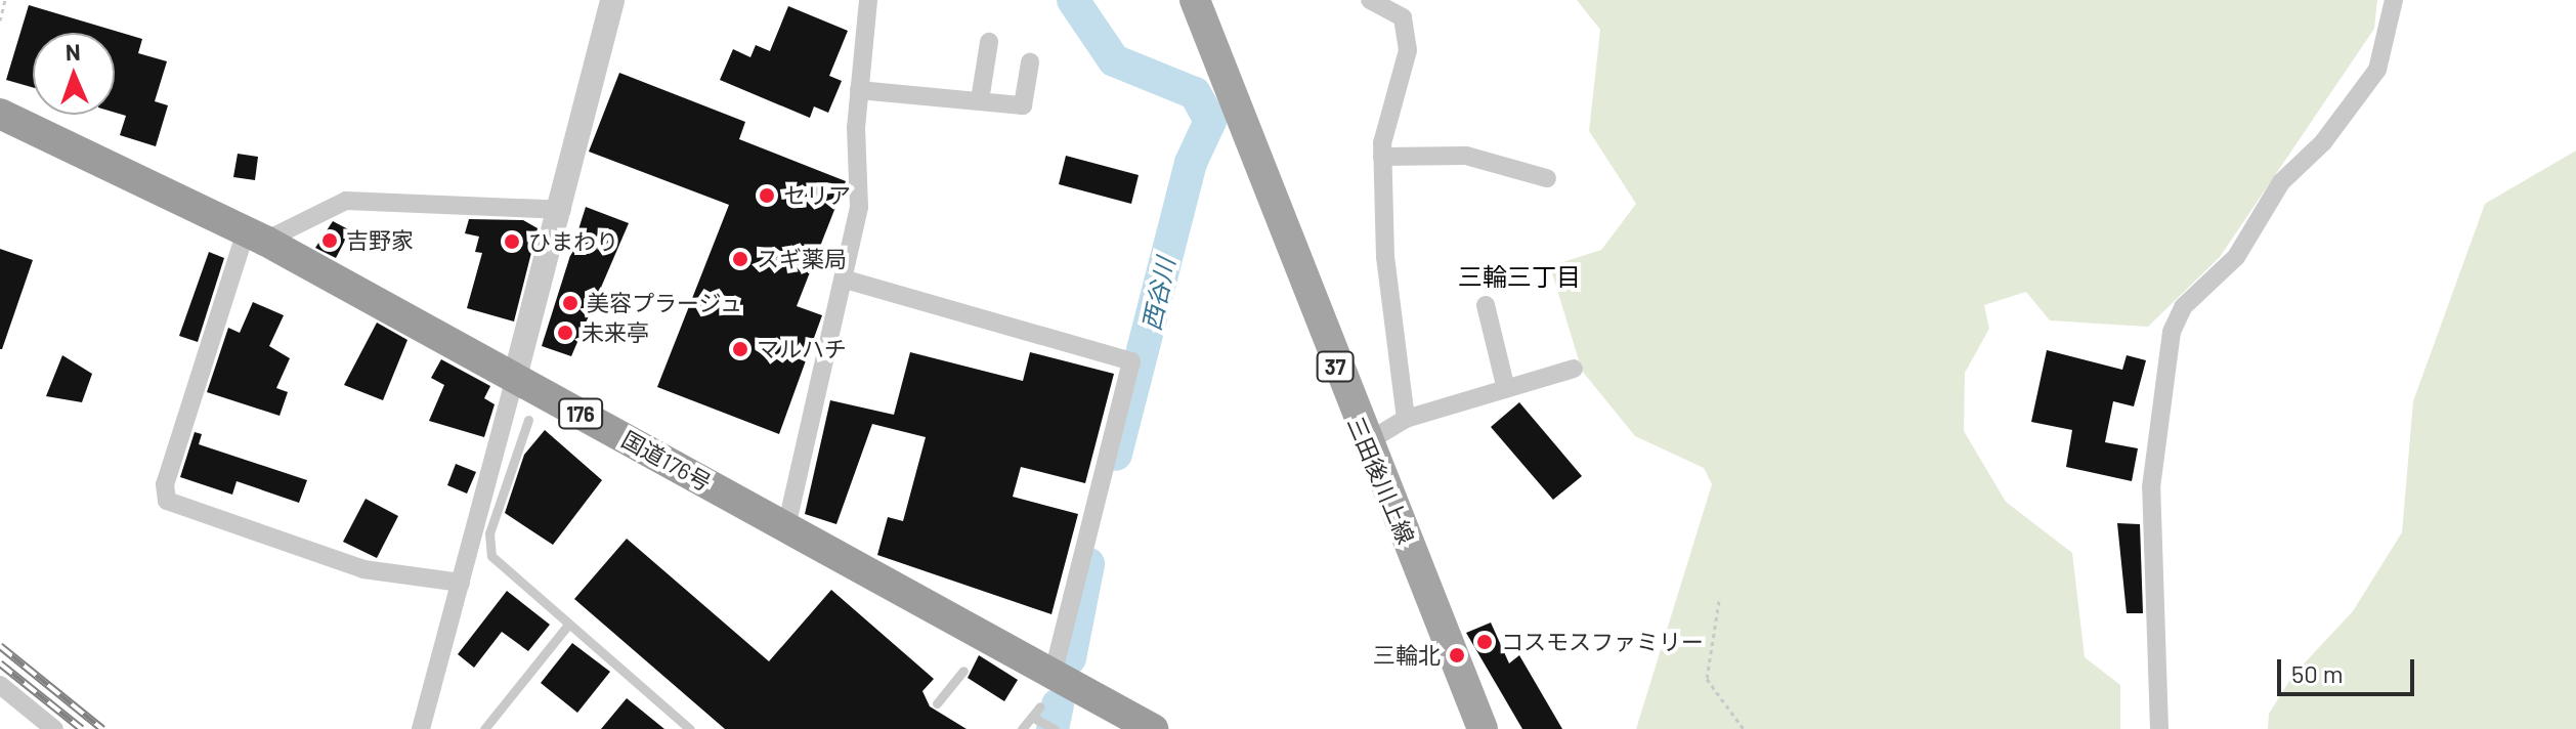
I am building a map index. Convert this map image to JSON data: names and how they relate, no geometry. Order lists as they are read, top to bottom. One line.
{"streets":{"highway":["176","国道176号"],"main road":["37","三田後川上線"]},"districts":["三輪三丁目"],"water":["西谷川"],"places":["セリア","吉野家","ひまわり","スギ薬局","美容プラージュ","未来亭","マルハチ","コスモスファミリー","三輪北"],"scale_bar":"50 m","north":"top"}
